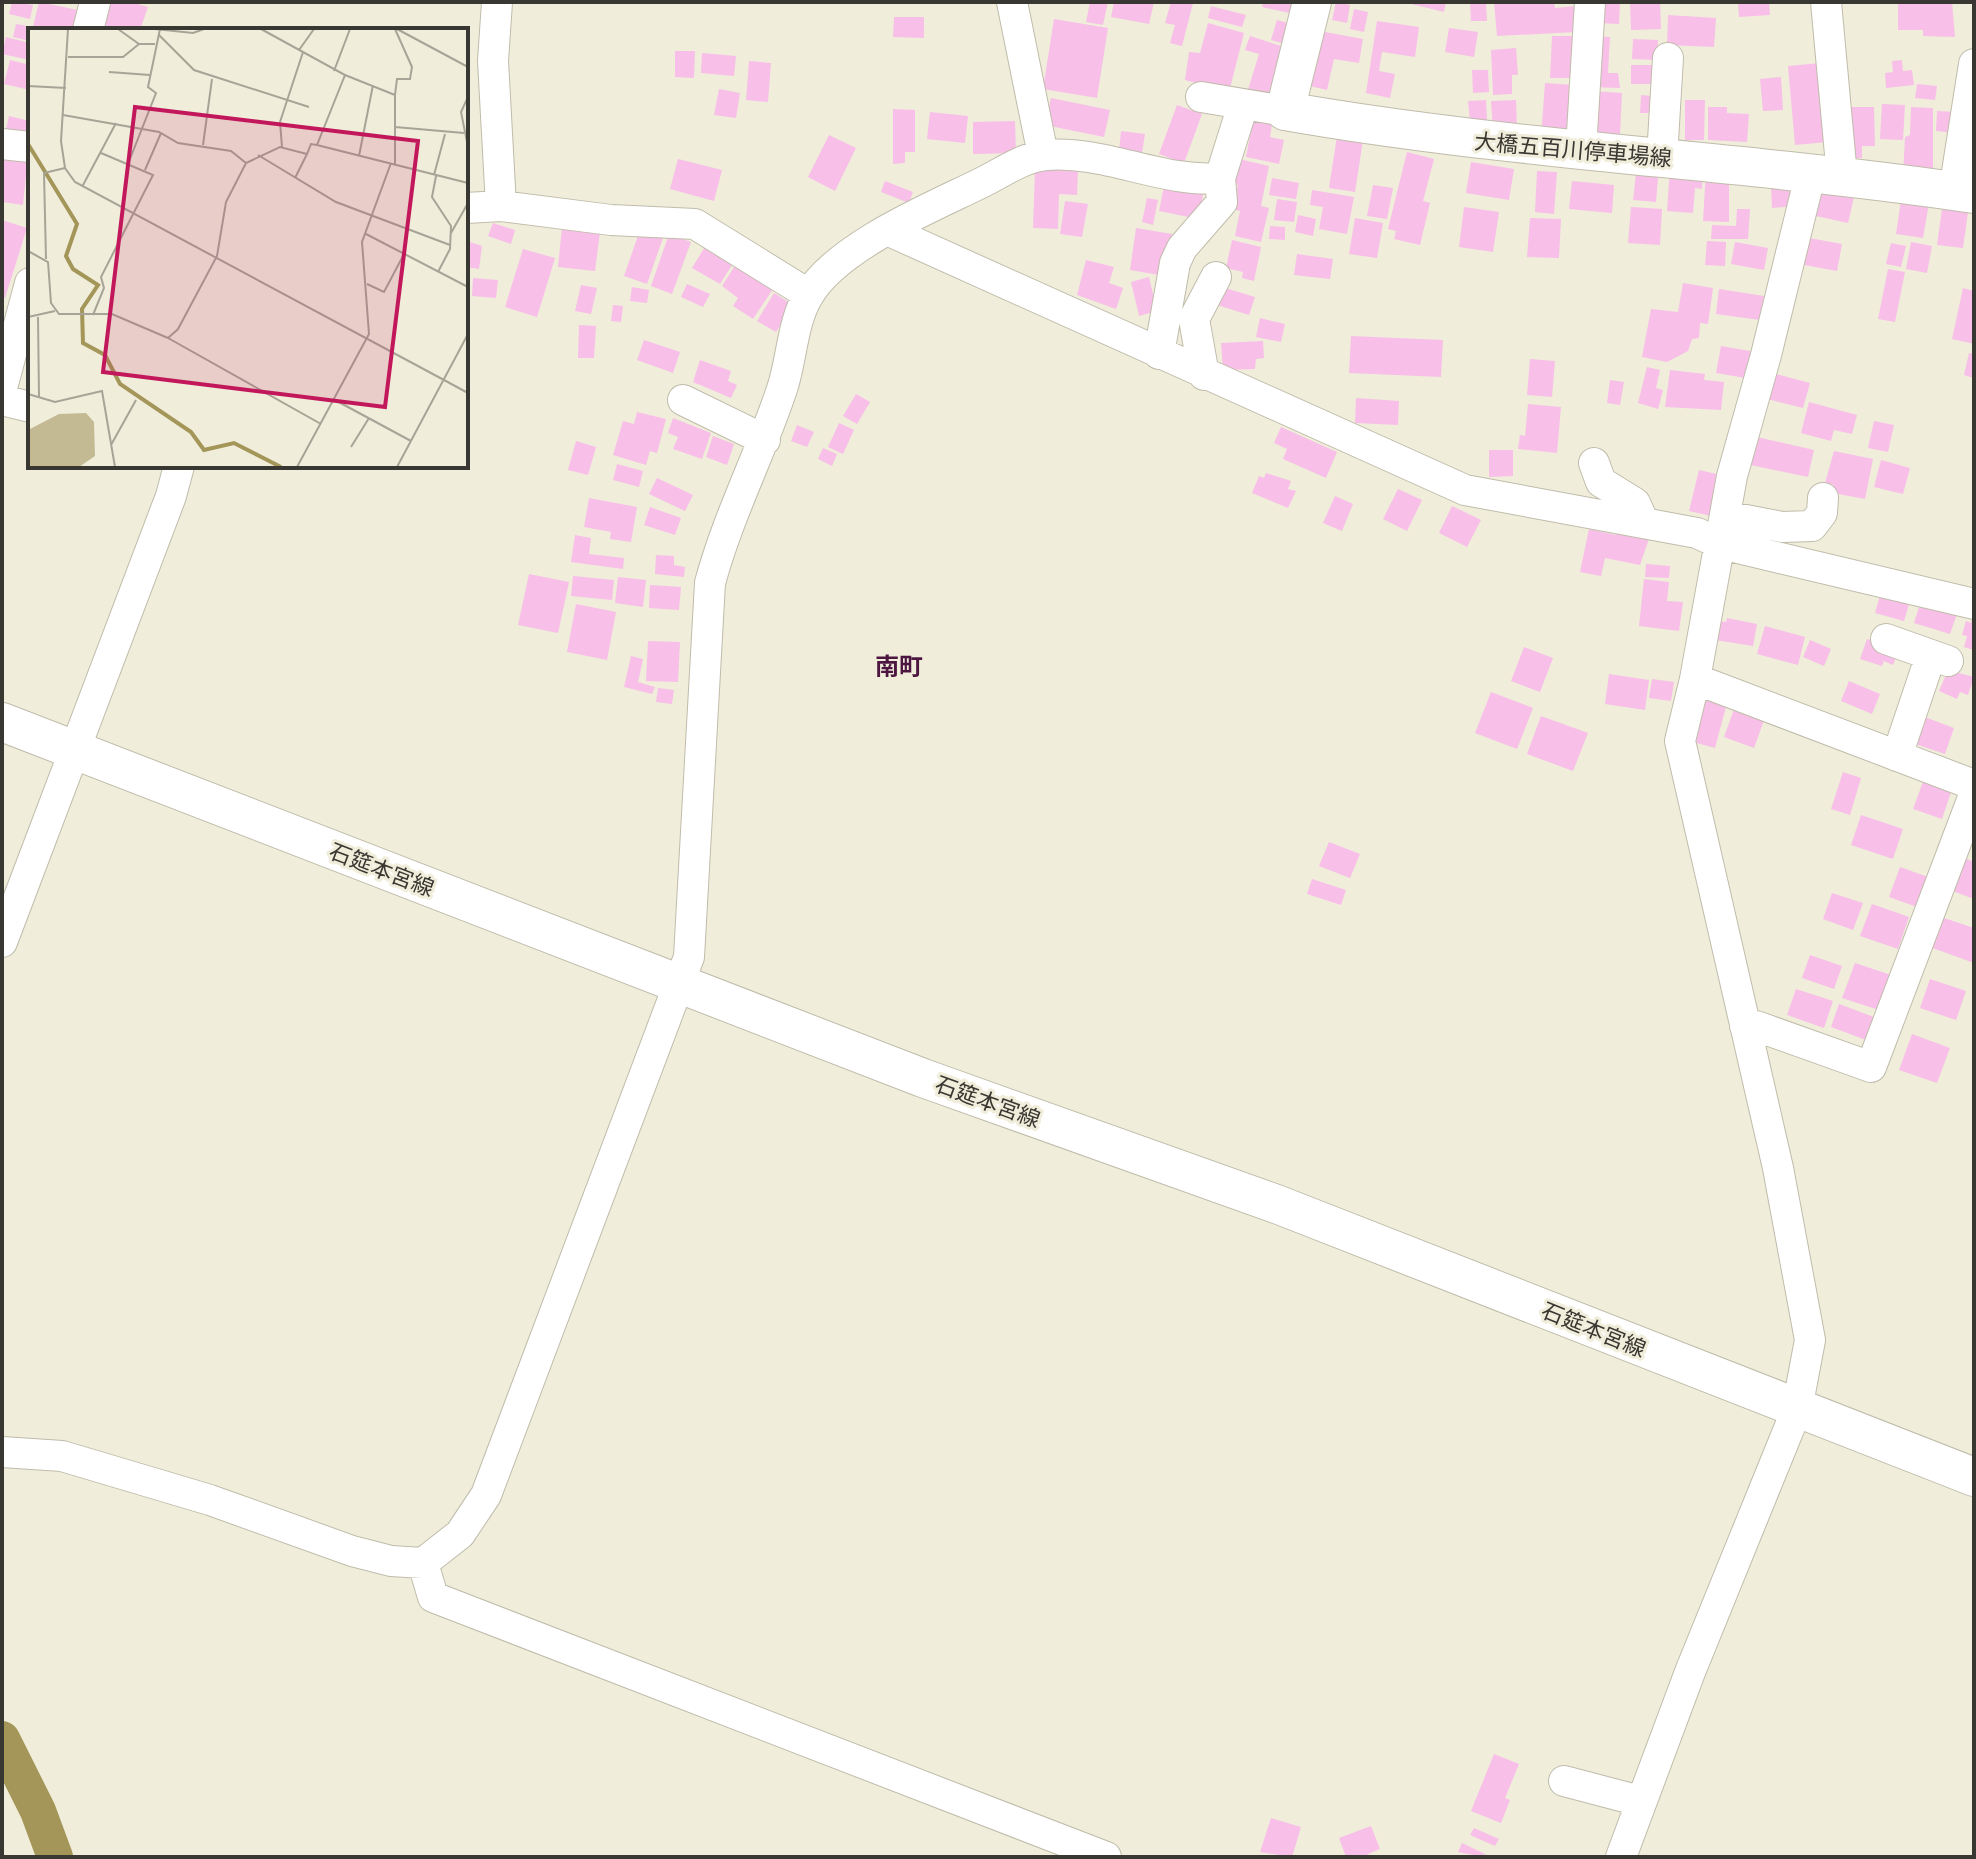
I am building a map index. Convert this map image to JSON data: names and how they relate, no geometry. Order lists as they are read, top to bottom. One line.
{"streets":{"main road":["大橋五百川停車場線","石筵本宮線"]},"districts":["南町"]}
